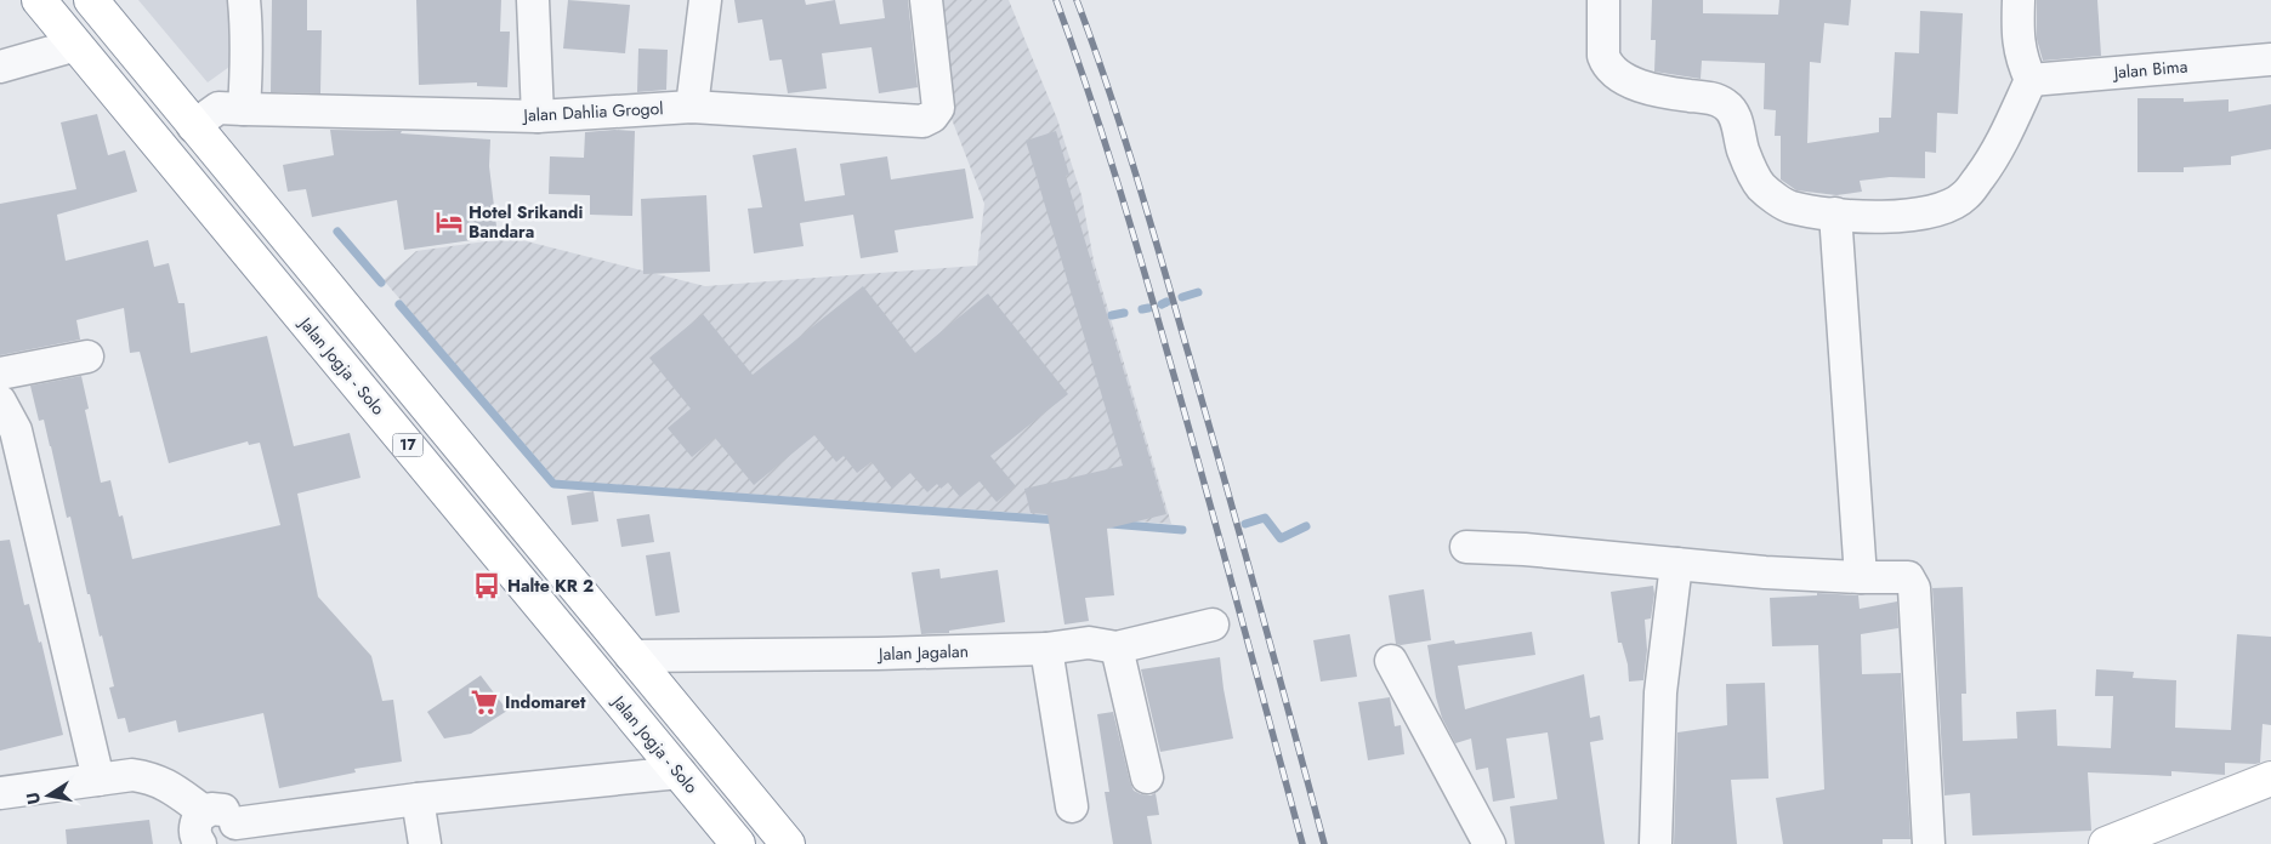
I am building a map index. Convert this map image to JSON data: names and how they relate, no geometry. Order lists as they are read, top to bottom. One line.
{"streets":{"main road":["Jalan Jogja - Solo","17"],"street":["Jalan Bima","Jalan Dahlia Grogol","Jalan Jagalan"]},"crossings":[["Jalan Dahlia Grogol","17"],["17","Jalan Jagalan"]],"places":{"hotel":["Hotel Srikandi Bandara"],"bus stop":["Halte KR 2"],"supermarket":["Indomaret"]},"north":"left"}
